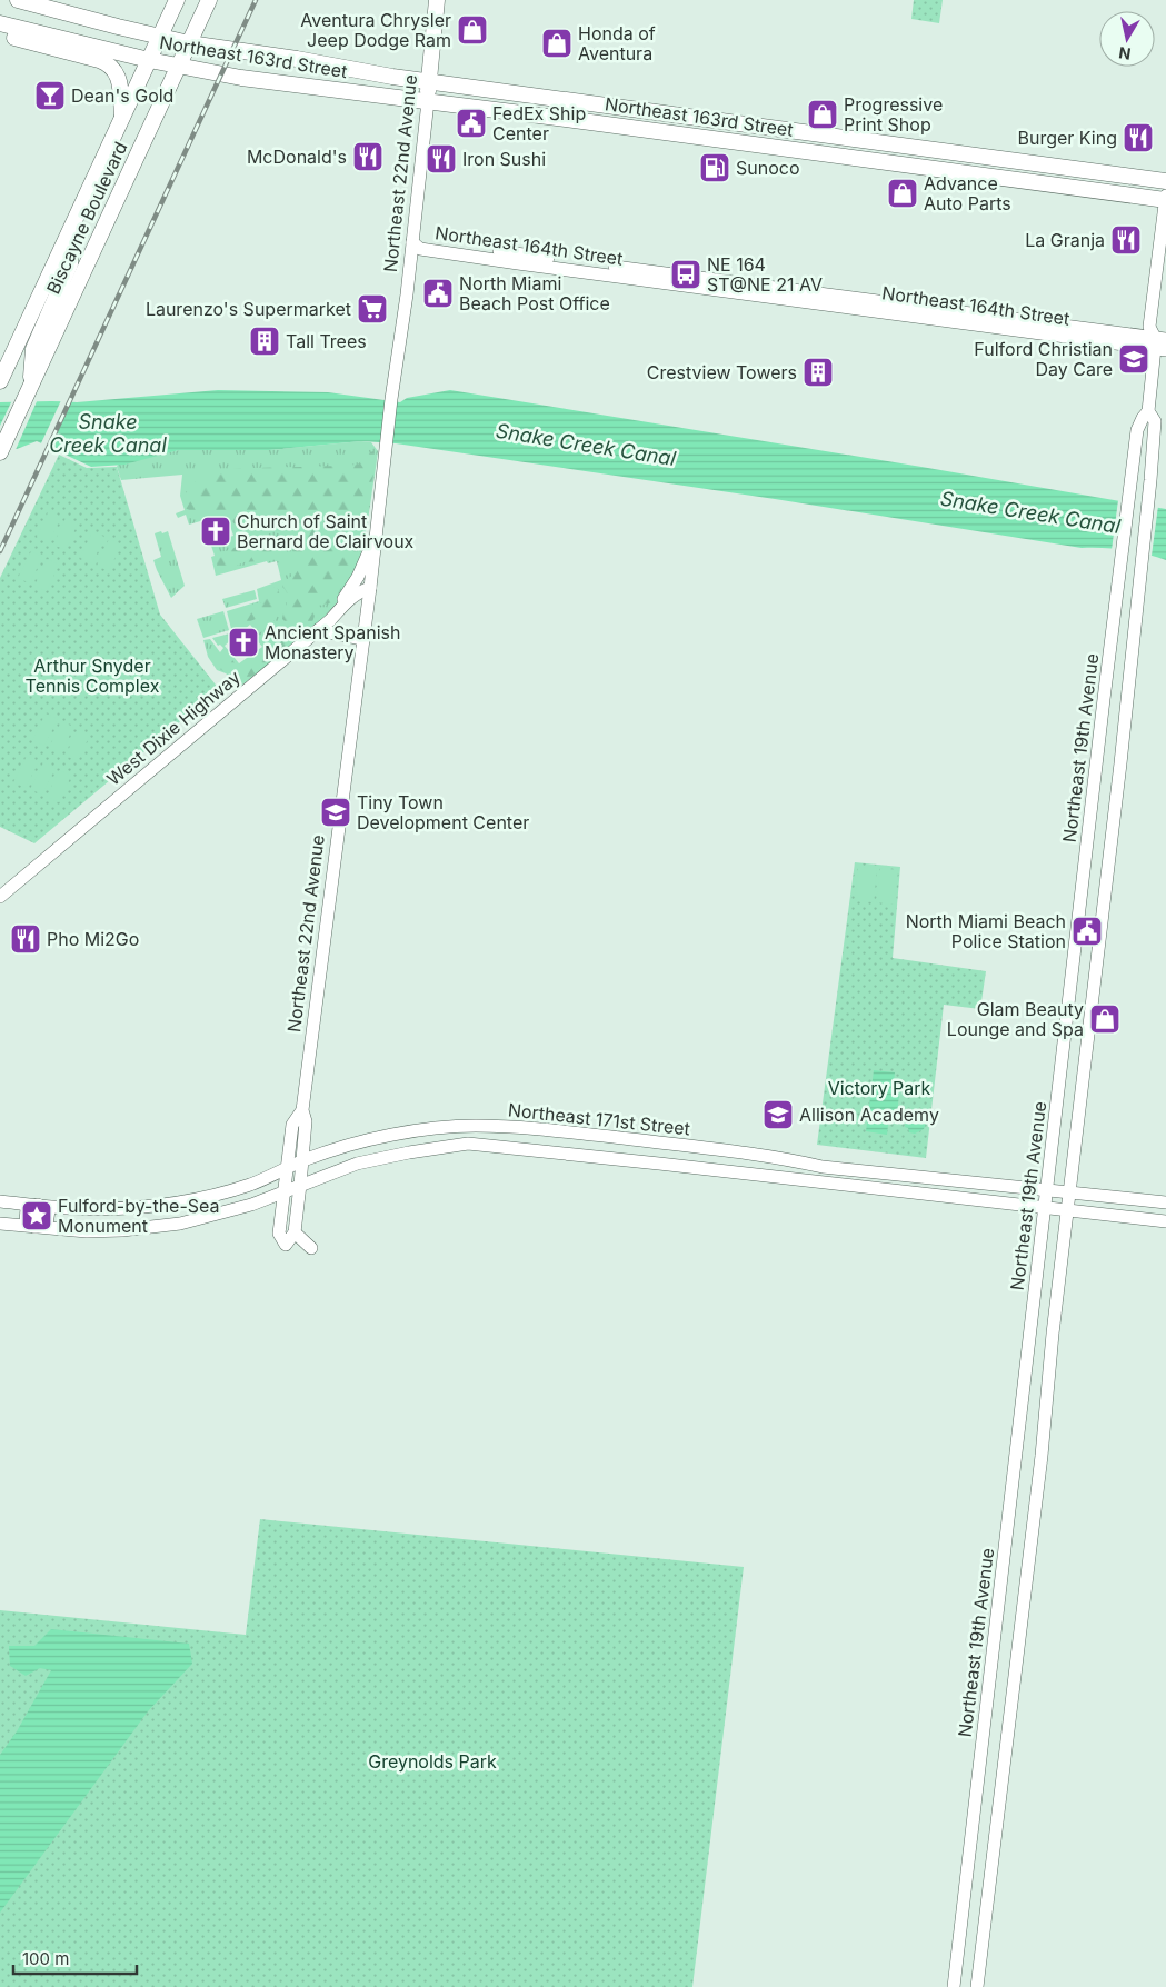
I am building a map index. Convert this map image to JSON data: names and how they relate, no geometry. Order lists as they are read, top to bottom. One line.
{"streets":{"main road":["Northeast 163rd Street","Northeast 22nd Avenue","Biscayne Boulevard"],"street":["Northeast 164th Street","West Dixie Highway","Northeast 19th Avenue","Northeast 171st Street"]},"crossings":[["Northeast 163rd Street","Northeast 22nd Avenue"],["Northeast 163rd Street","Biscayne Boulevard"],["Northeast 163rd Street","Northeast 19th Avenue"],["Northeast 22nd Avenue","Northeast 164th Street"],["Northeast 22nd Avenue","West Dixie Highway"],["Northeast 22nd Avenue","Northeast 171st Street"],["Northeast 164th Street","Northeast 19th Avenue"],["Northeast 19th Avenue","Northeast 171st Street"]],"water":["Snake Creek Canal"],"parks":["Arthur Snyder Tennis Complex","Victory Park","Greynolds Park"],"places":{"shop":["Aventura Chrysler Jeep Dodge Ram","Honda of Aventura","Progressive Print Shop","Advance Auto Parts","Glam Beauty Lounge and Spa"],"bar":["Dean's Gold"],"public building":["FedEx Ship Center","North Miami Beach Post Office","North Miami Beach Police Station"],"restaurant":["Burger King","McDonald's","Iron Sushi","La Granja","Pho Mi2Go"],"fuel station":["Sunoco"],"bus stop":["NE 164 ST@NE 21 AV"],"supermarket":["Laurenzo's Supermarket"],"building":["Tall Trees","Crestview Towers"],"school or university":["Fulford Christian Day Care","Tiny Town Development Center","Allison Academy"],"church":["Church of Saint Bernard de Clairvoux","Ancient Spanish Monastery"],"place":["Fulford-by-the-Sea Monument"]},"scale_bar":"100 m","north":"bottom"}
